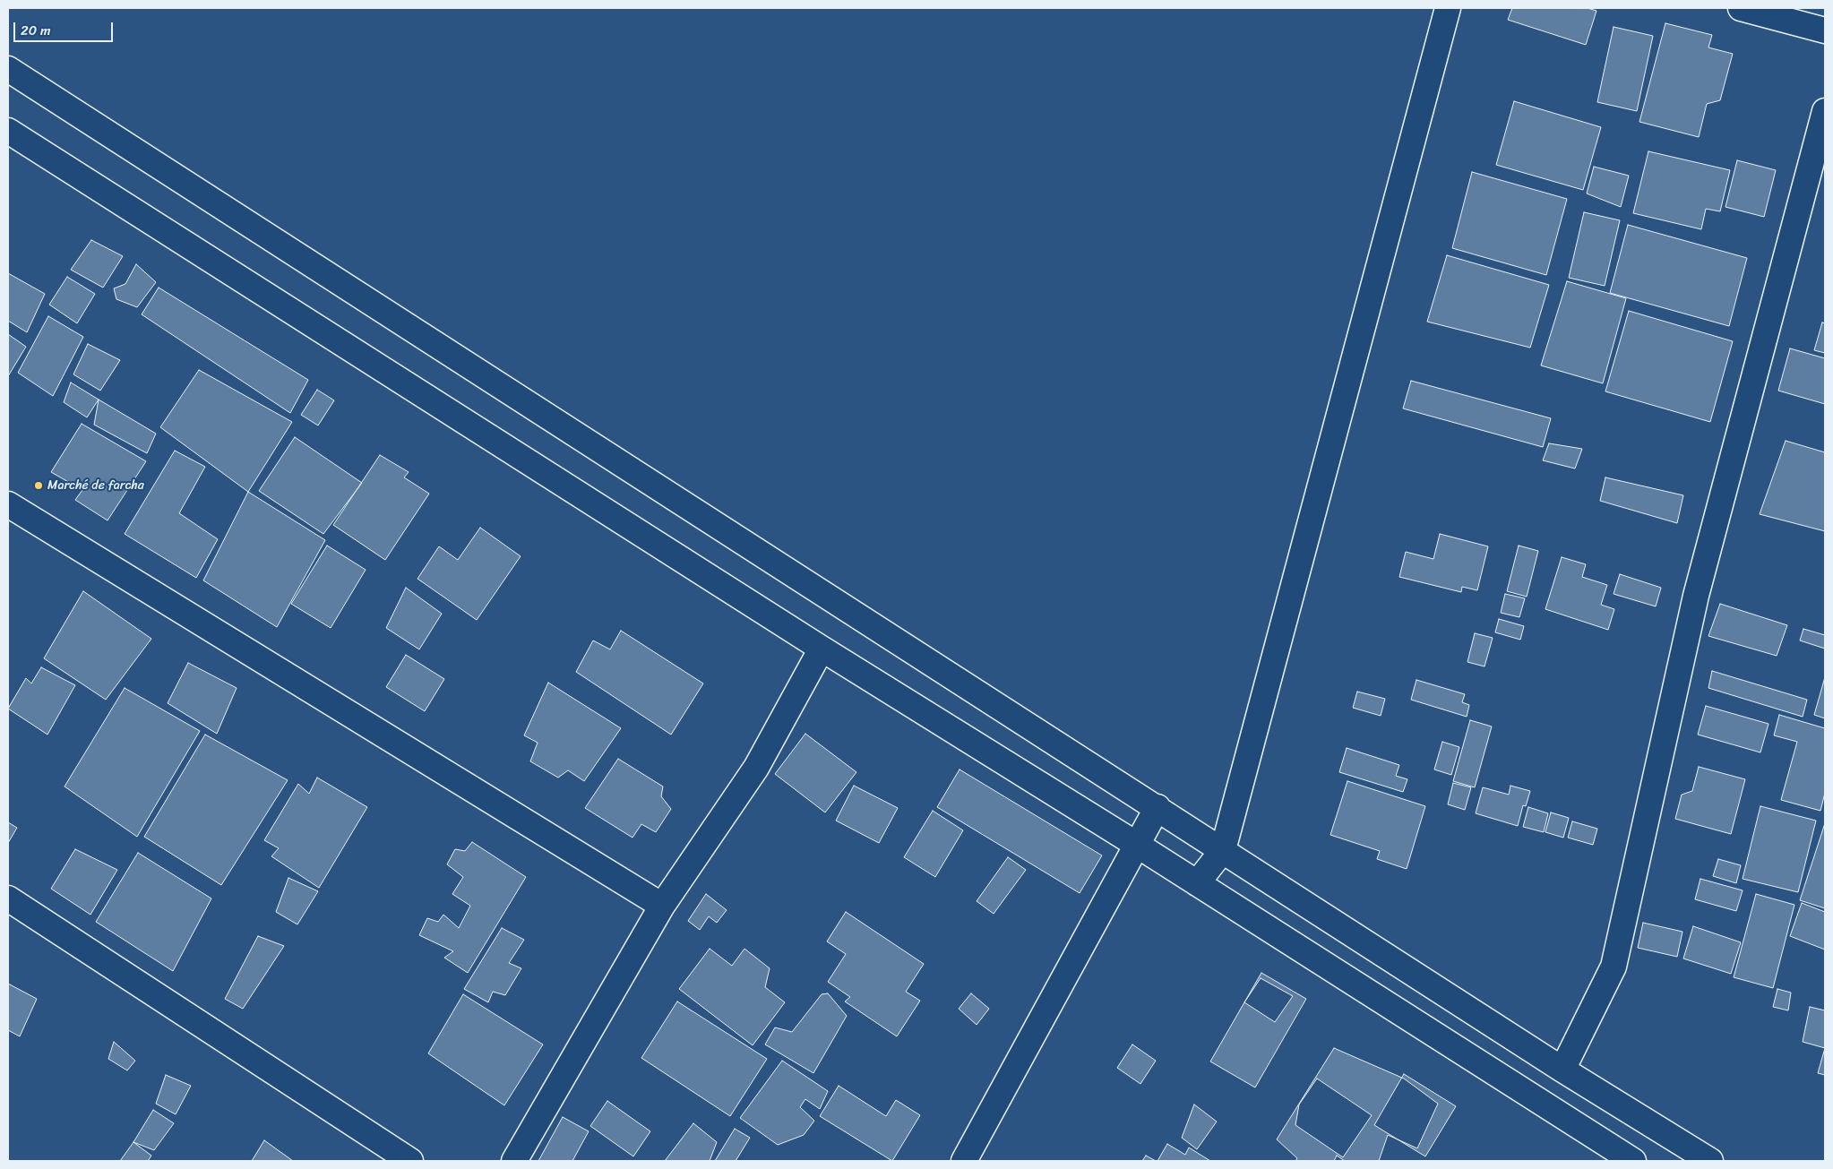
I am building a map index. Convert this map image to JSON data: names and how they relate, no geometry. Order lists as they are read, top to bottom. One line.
{"places":["Marché de farcha"],"scale_bar":"20 m"}
